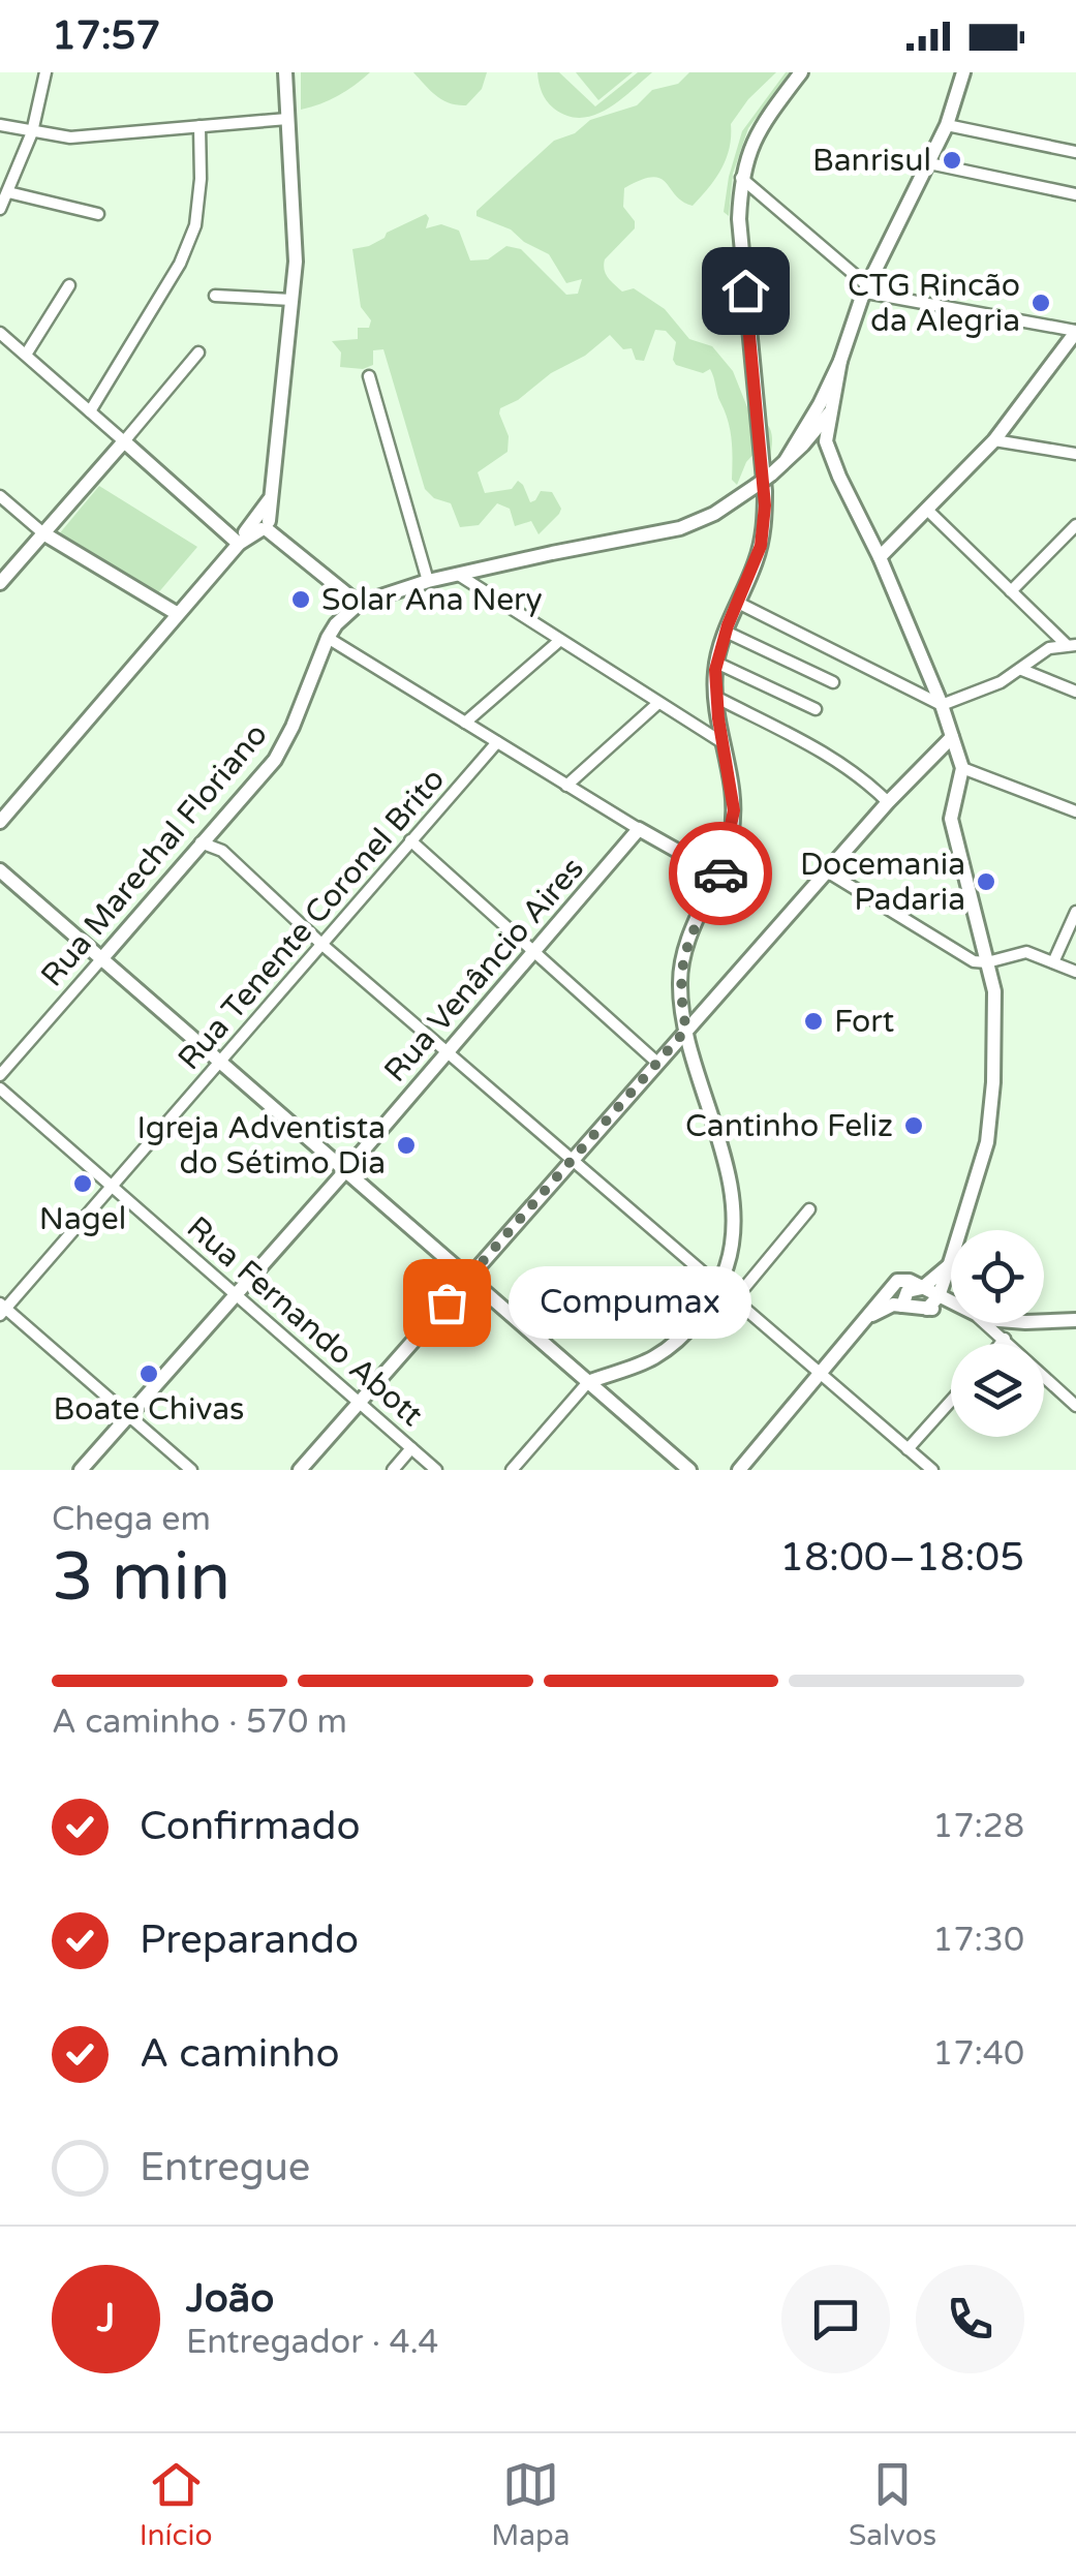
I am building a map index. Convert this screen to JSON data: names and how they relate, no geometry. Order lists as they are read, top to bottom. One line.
{"streets":{"main road":["Rua Marechal Floriano","Rua Venâncio Aires"],"street":["Rua Tenente Coronel Brito","Rua Fernando Abott"]},"crossings":[["Rua Tenente Coronel Brito","Rua Fernando Abott"],["Rua Venâncio Aires","Rua Fernando Abott"]],"places":["Banrisul","CTG Rincão da Alegria","Solar Ana Nery","Docemania Padaria","Fort","Cantinho Feliz","Igreja Adventista do Sétimo Dia","Nagel","Compumax","Boate Chivas"],"page":{"status":"17:57","bubble":"Compumax","heading":["3 min","Chega em","18:00–18:05"],"panel":["João","Entregador · 4.4"],"bar":"A caminho · 570 m","list":[["Confirmado","17:28"],["Preparando","17:30"],["A caminho","17:40"],"Entregue"],"round":"J","tabs":["Início","Mapa","Salvos"]}}
